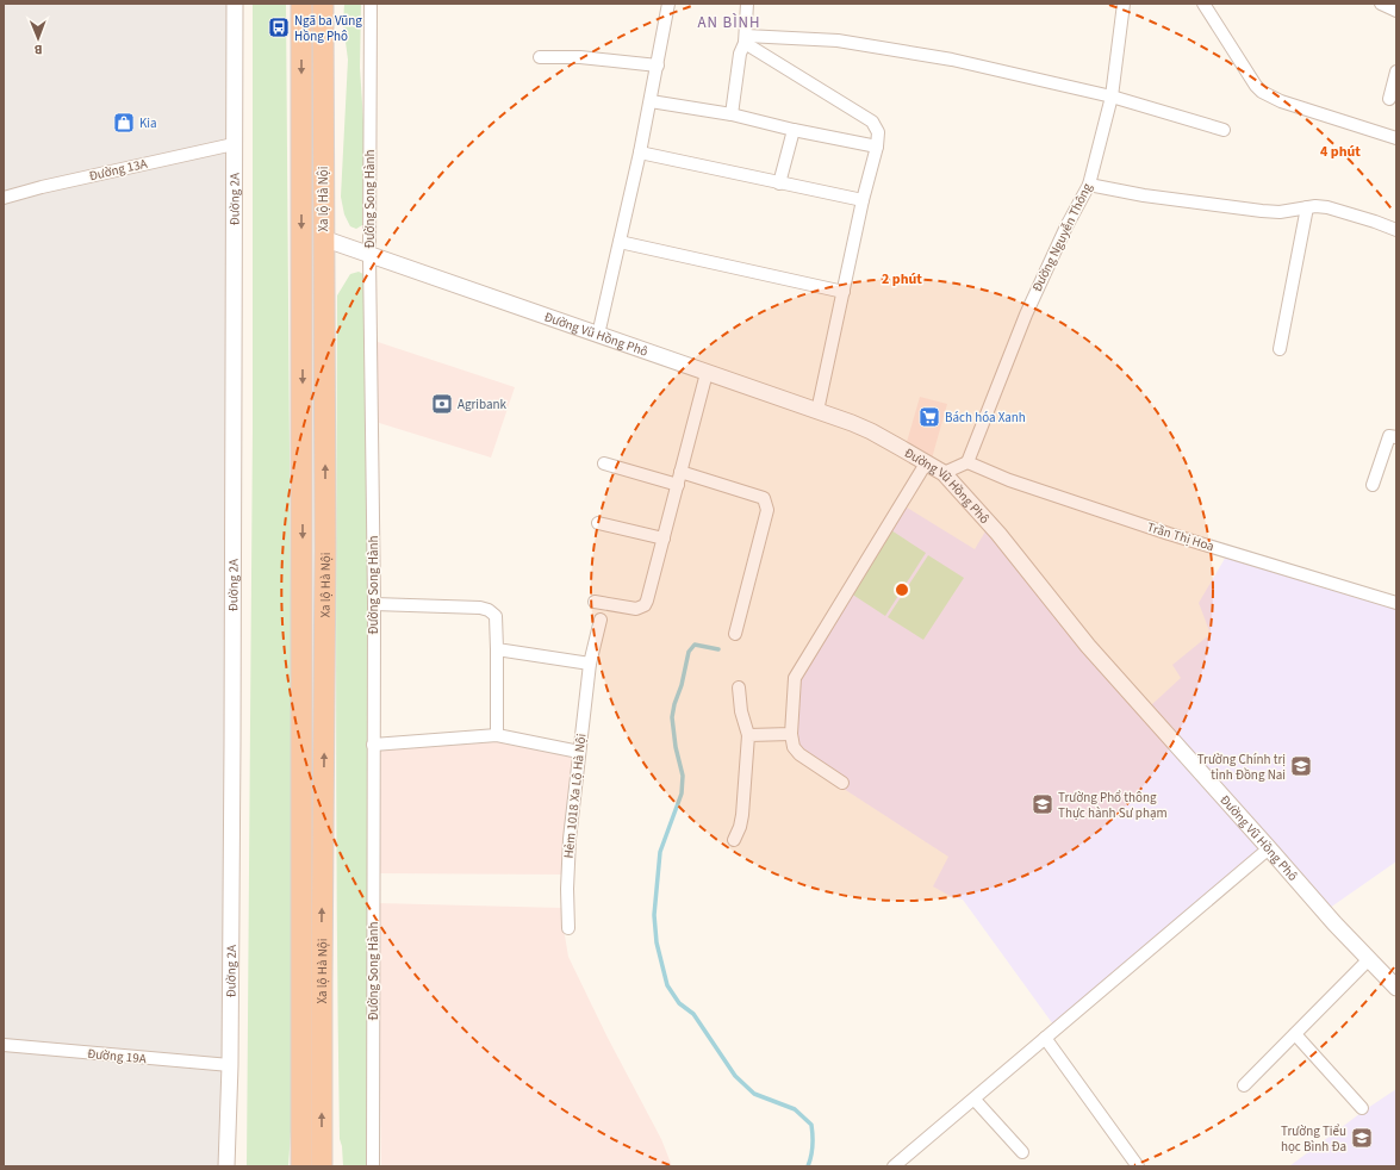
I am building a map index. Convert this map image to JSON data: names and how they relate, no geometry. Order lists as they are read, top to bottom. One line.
{"streets":{"highway":["Xa lộ Hà Nội"],"street":["Đường 13A","Đường 2A","Đường Song Hành","Đường Nguyễn Thông","Đường Vũ Hồng Phô","Trần Thị Hoa","Hẻm 1018 Xa Lộ Hà Nội","Đường 19A"]},"crossings":[["Đường 13A","Đường 2A"],["Đường 2A","Đường 19A"],["Xa lộ Hà Nội","Đường Vũ Hồng Phô"],["Đường Song Hành","Đường Vũ Hồng Phô"],["Đường Nguyễn Thông","Trần Thị Hoa"]],"districts":["AN BÌNH"],"places":{"bus stop":["Ngã ba Vũng Hồng Phô"],"shop":["Kia"],"bank":["Agribank"],"supermarket":["Bách hóa Xanh"],"school or university":["Trường Chính trị tỉnh Đồng Nai","Trường Phổ thông Thực hành Sư phạm","Trường Tiểu học Bình Đa"]},"north":"bottom","rings":["4 phút","2 phút"]}
